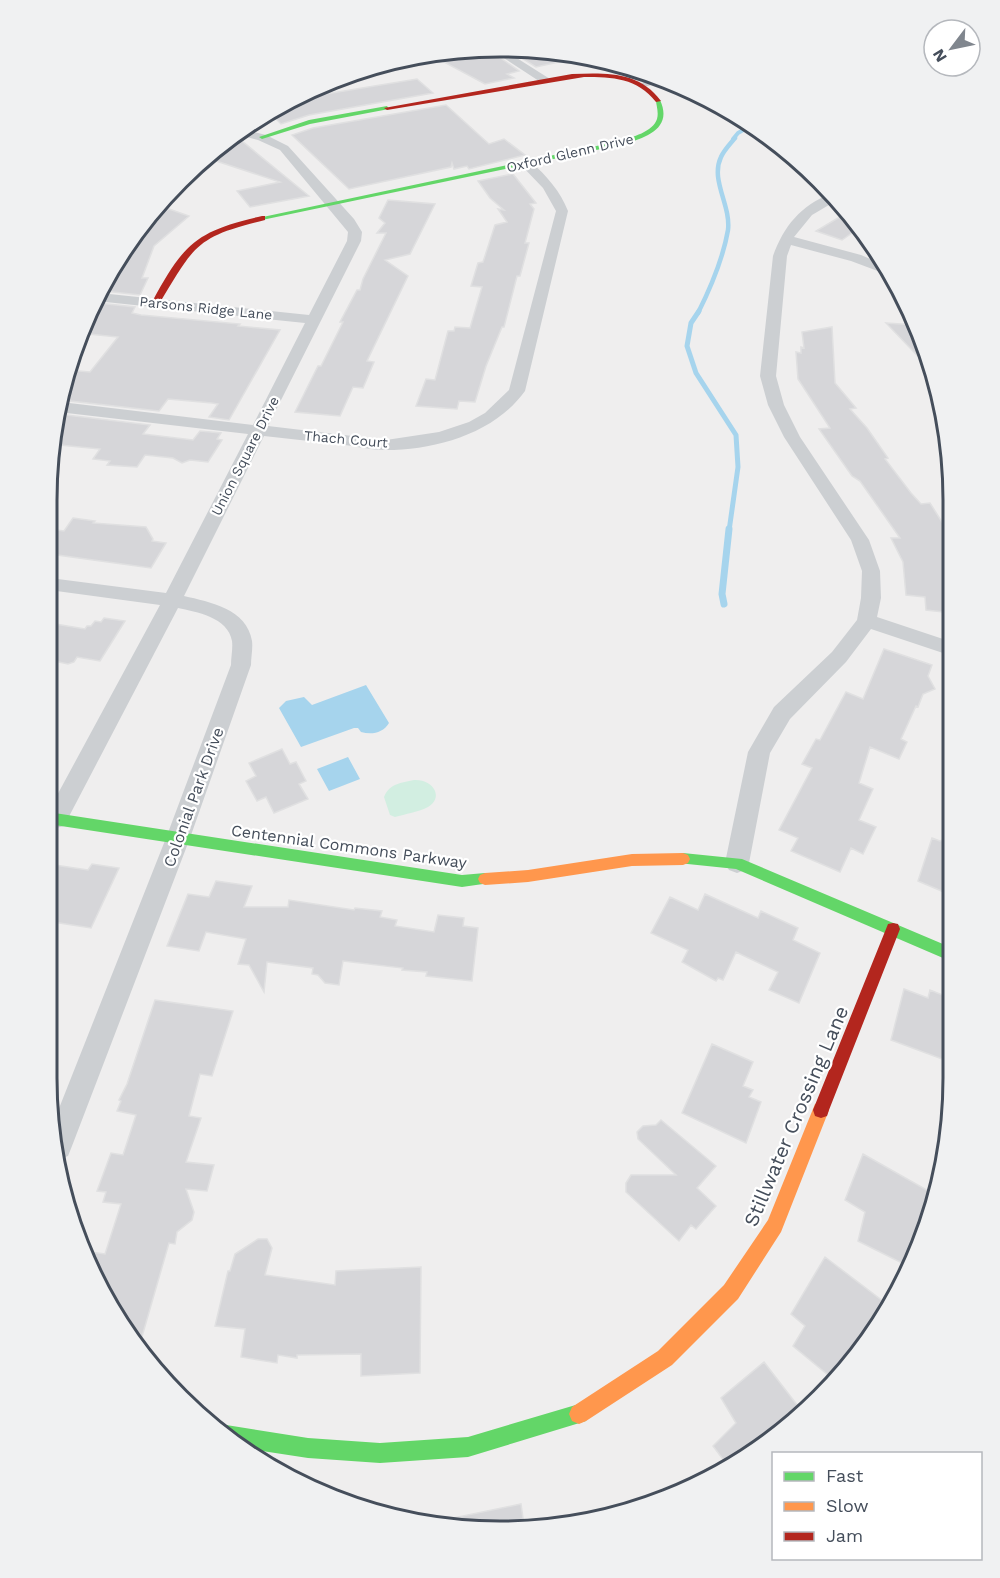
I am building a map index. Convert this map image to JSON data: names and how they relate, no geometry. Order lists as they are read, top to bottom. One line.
{"streets":{"street":["Oxford Glenn Drive","Parsons Ridge Lane","Thach Court","Union Square Drive","Colonial Park Drive","Centennial Commons Parkway","Stillwater Crossing Lane"]},"crossings":[["Oxford Glenn Drive","Parsons Ridge Lane"],["Oxford Glenn Drive","Thach Court"],["Oxford Glenn Drive","Union Square Drive"],["Parsons Ridge Lane","Union Square Drive"],["Thach Court","Union Square Drive"],["Union Square Drive","Colonial Park Drive"],["Colonial Park Drive","Centennial Commons Parkway"],["Centennial Commons Parkway","Stillwater Crossing Lane"]],"legend":["Fast","Slow","Jam"],"north":"bottom left"}
